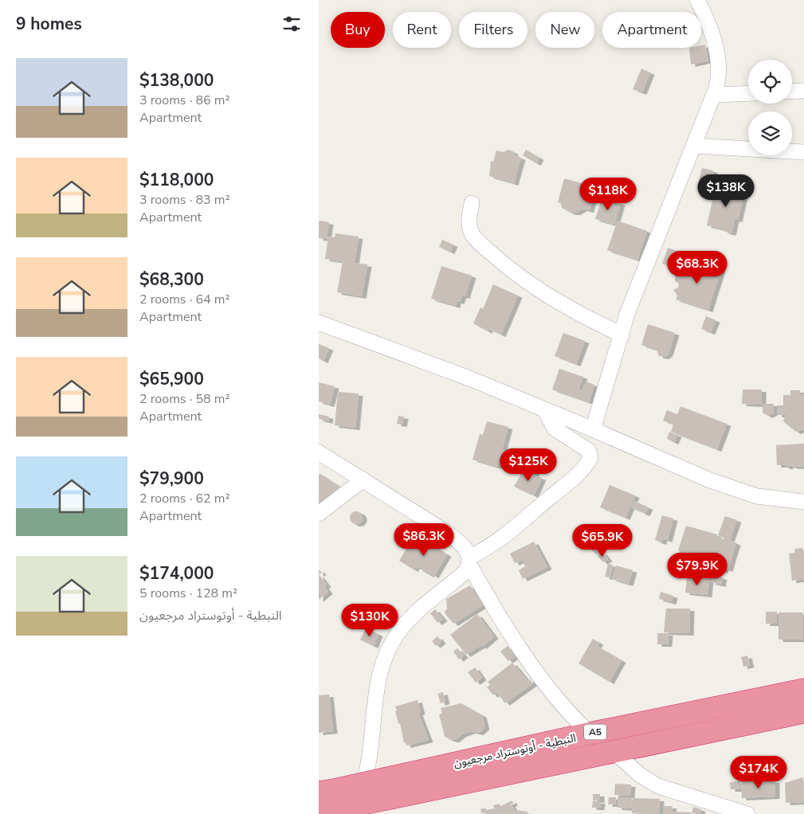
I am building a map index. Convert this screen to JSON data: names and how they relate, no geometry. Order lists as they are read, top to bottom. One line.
{"streets":{"highway":["A5","النبطية - أوتوستراد مرجعيون"]},"page":{"heading":"9 homes","chip":["Buy","Rent","Filters","New","Apartment"],"list":[{"name":"$138,000","note":"3 rooms · 86 m² · Apartment"},{"name":"$118,000","note":"3 rooms · 83 m² · Apartment"},{"name":"$68,300","note":"2 rooms · 64 m² · Apartment"},{"name":"$65,900","note":"2 rooms · 58 m² · Apartment"},{"name":"$79,900","note":"2 rooms · 62 m² · Apartment"},{"name":"$174,000","note":"5 rooms · 128 m² · النبطية - أوتوستراد مرجعيون"}],"price":["$138K","$118K","$68.3K","$125K","$86.3K","$65.9K","$79.9K","$130K","$174K"]}}
